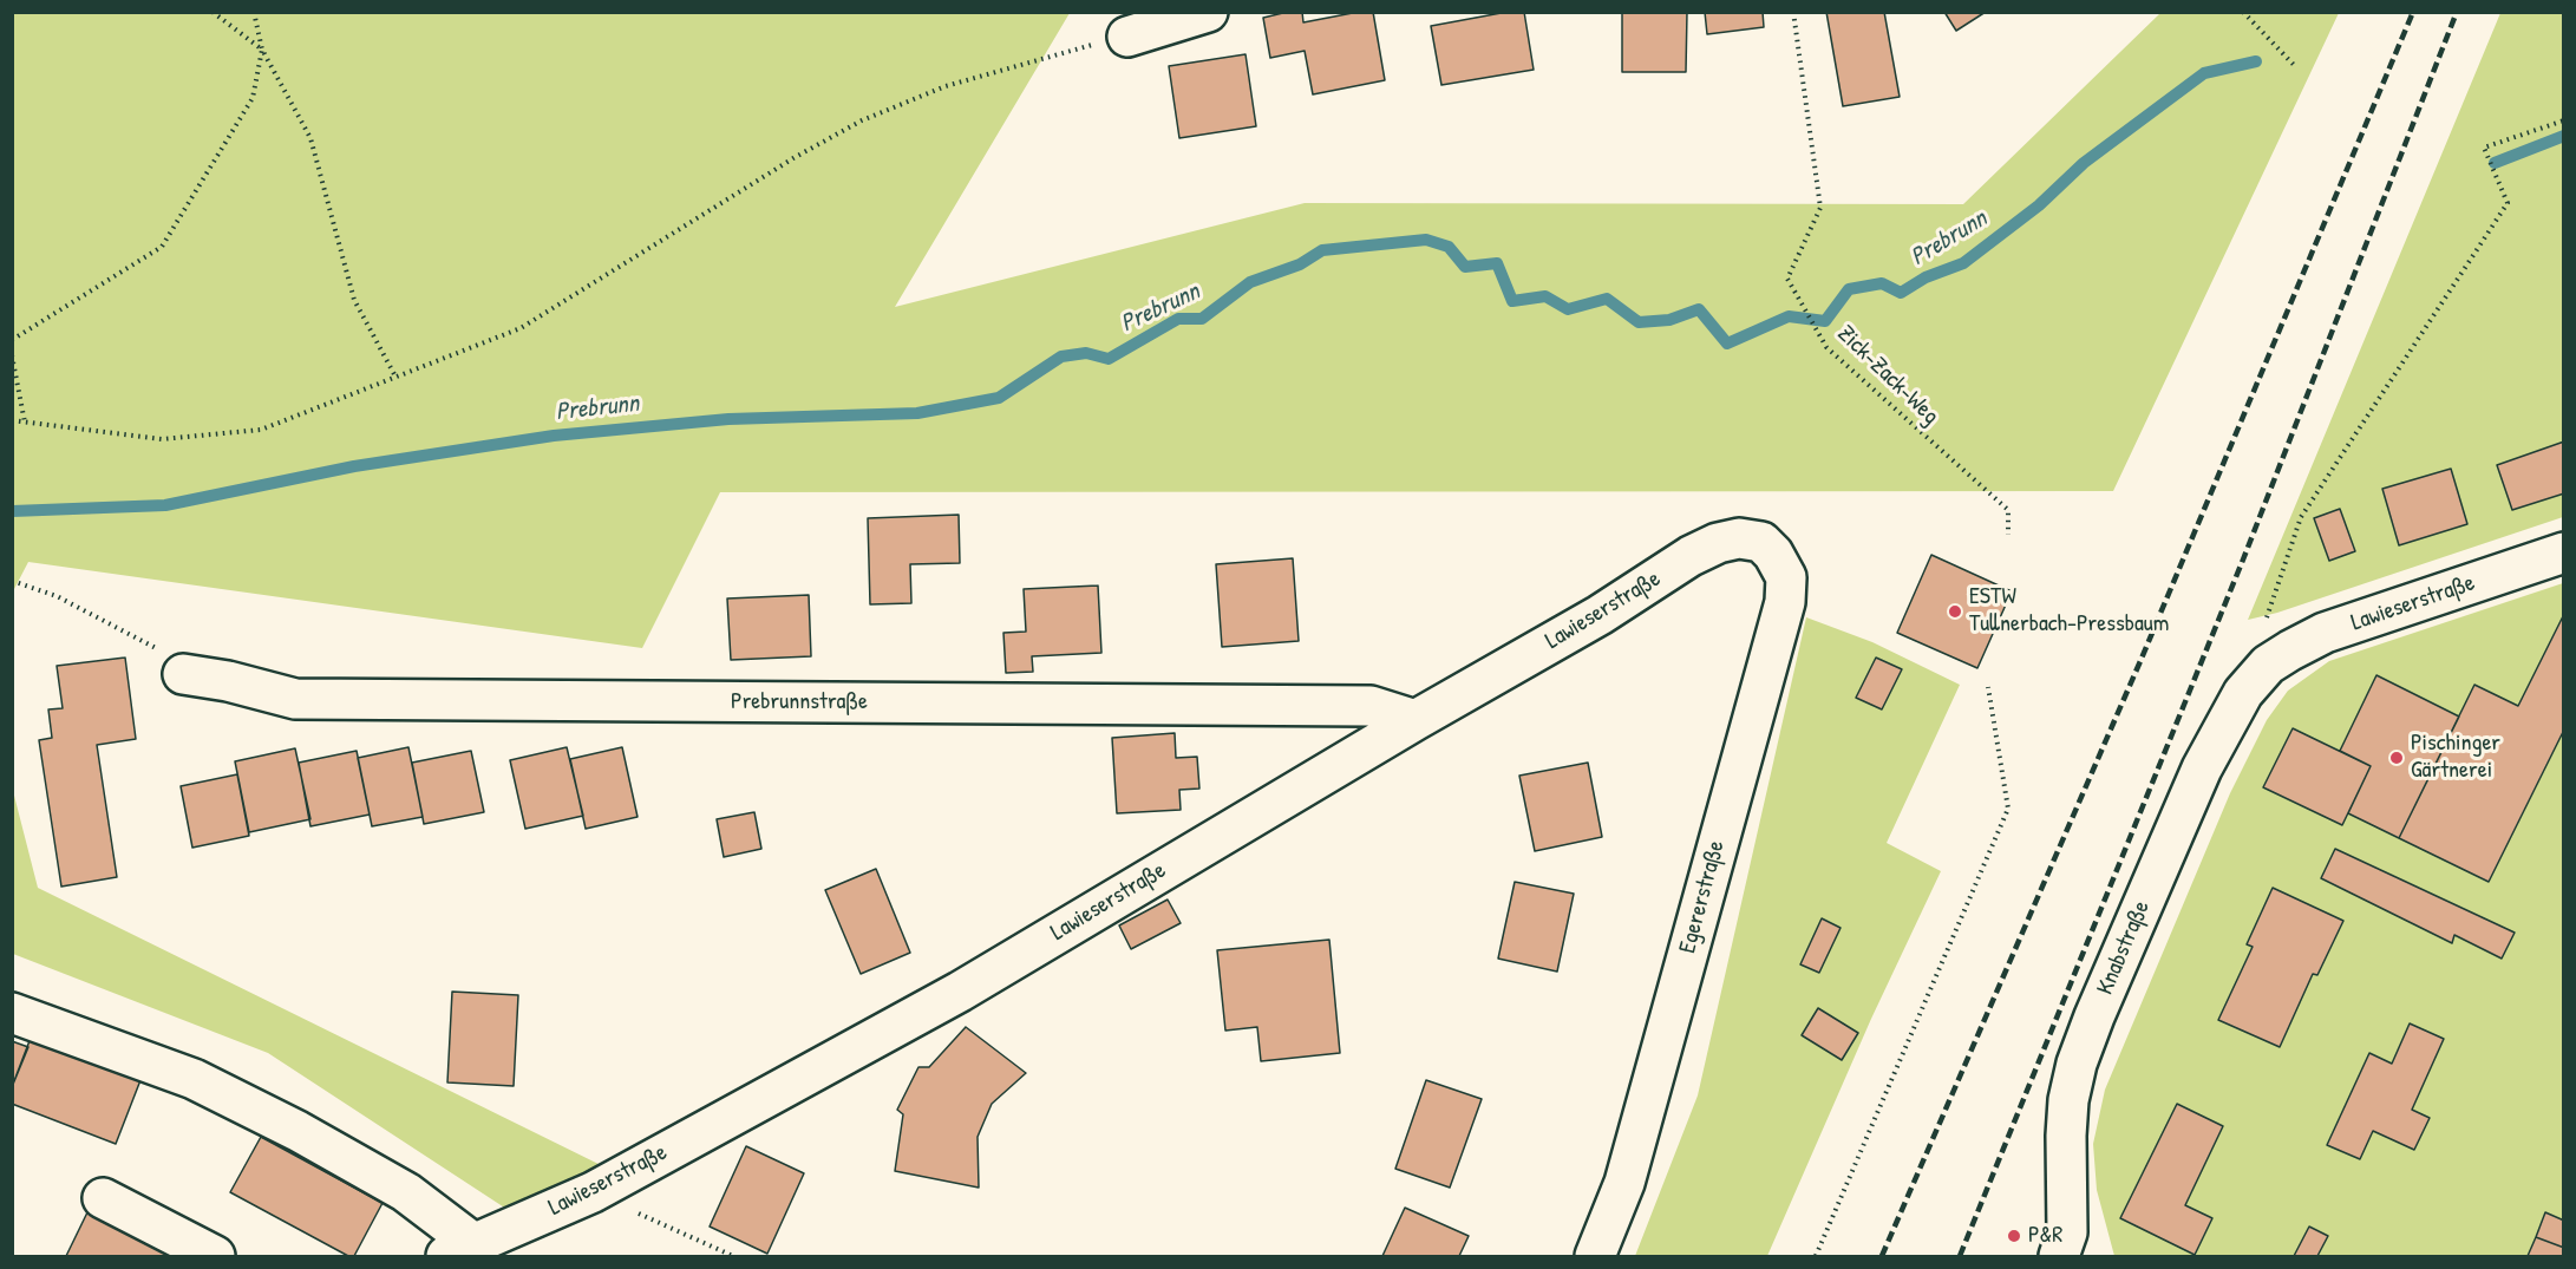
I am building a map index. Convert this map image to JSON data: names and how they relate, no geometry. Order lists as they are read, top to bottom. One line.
{"streets":{"street":["Lawieserstraße","Prebrunnstraße","Egererstraße","Knabstraße"],"path":["Zick-Zack-Weg"]},"crossings":[["Lawieserstraße","Prebrunnstraße"],["Lawieserstraße","Egererstraße"],["Lawieserstraße","Knabstraße"]],"water":["Prebrunn"],"places":["ESTW Tullnerbach-Pressbaum","Pischinger Gärtnerei","P&R"]}
